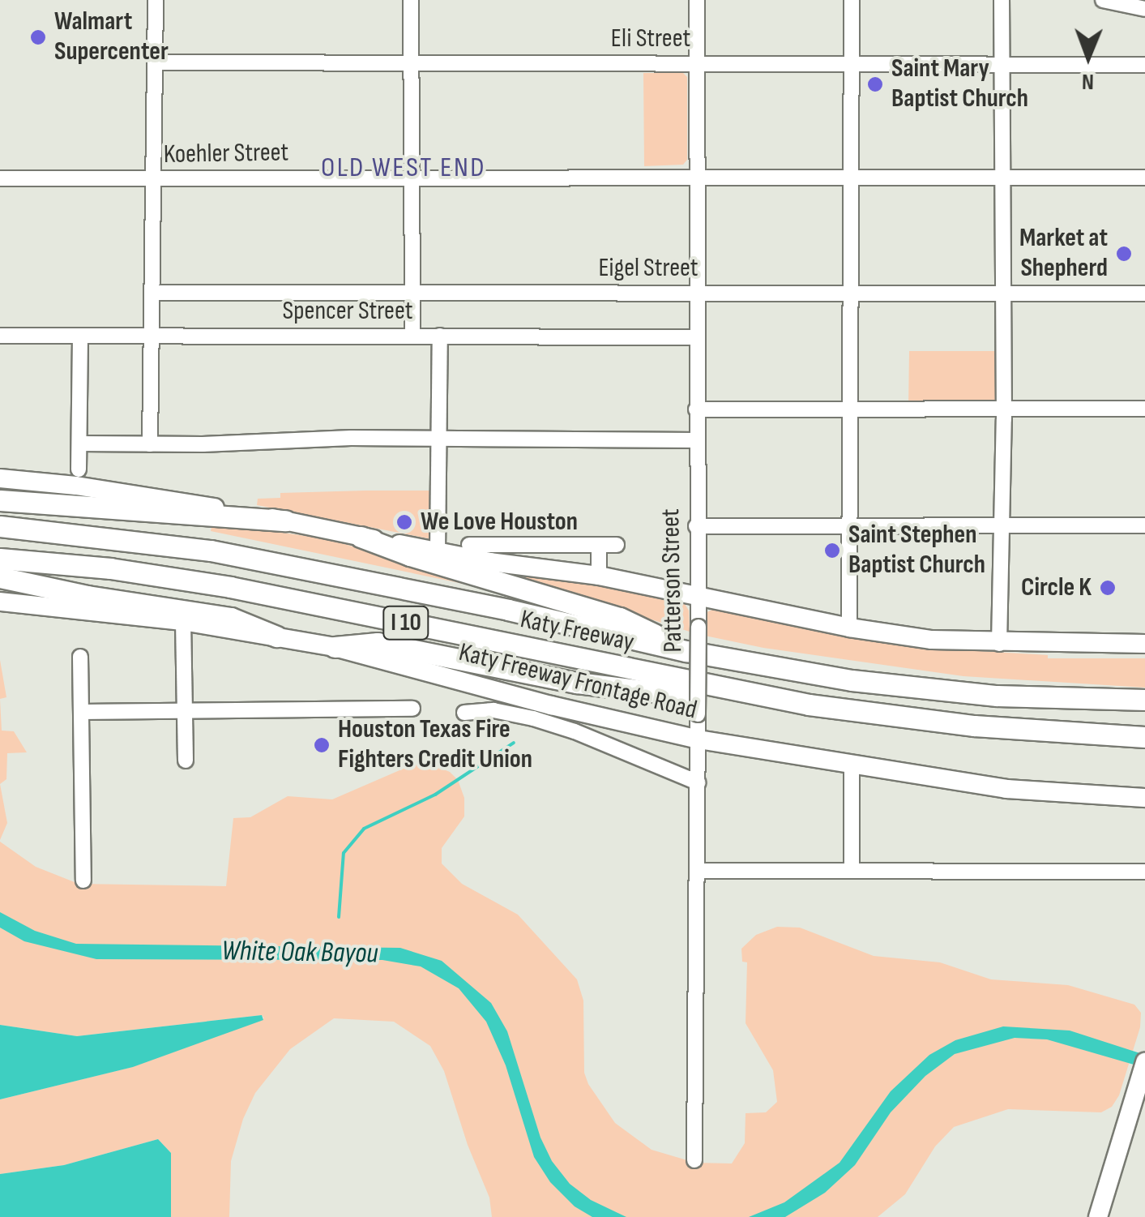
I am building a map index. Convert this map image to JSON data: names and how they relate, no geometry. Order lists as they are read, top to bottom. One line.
{"streets":{"highway":["I 10","Katy Freeway"],"main road":["Katy Freeway Frontage Road"],"street":["Eli Street","Koehler Street","Eigel Street","Spencer Street","Patterson Street"]},"crossings":[["Eli Street","Patterson Street"],["Koehler Street","Patterson Street"],["Eigel Street","Patterson Street"],["Spencer Street","Patterson Street"],["Patterson Street","Katy Freeway Frontage Road"]],"districts":["OLD WEST END"],"water":["White Oak Bayou"],"places":["Walmart Supercenter","Saint Mary Baptist Church","Market at Shepherd","We Love Houston","Saint Stephen Baptist Church","Circle K","Houston Texas Fire Fighters Credit Union"],"north":"bottom"}
